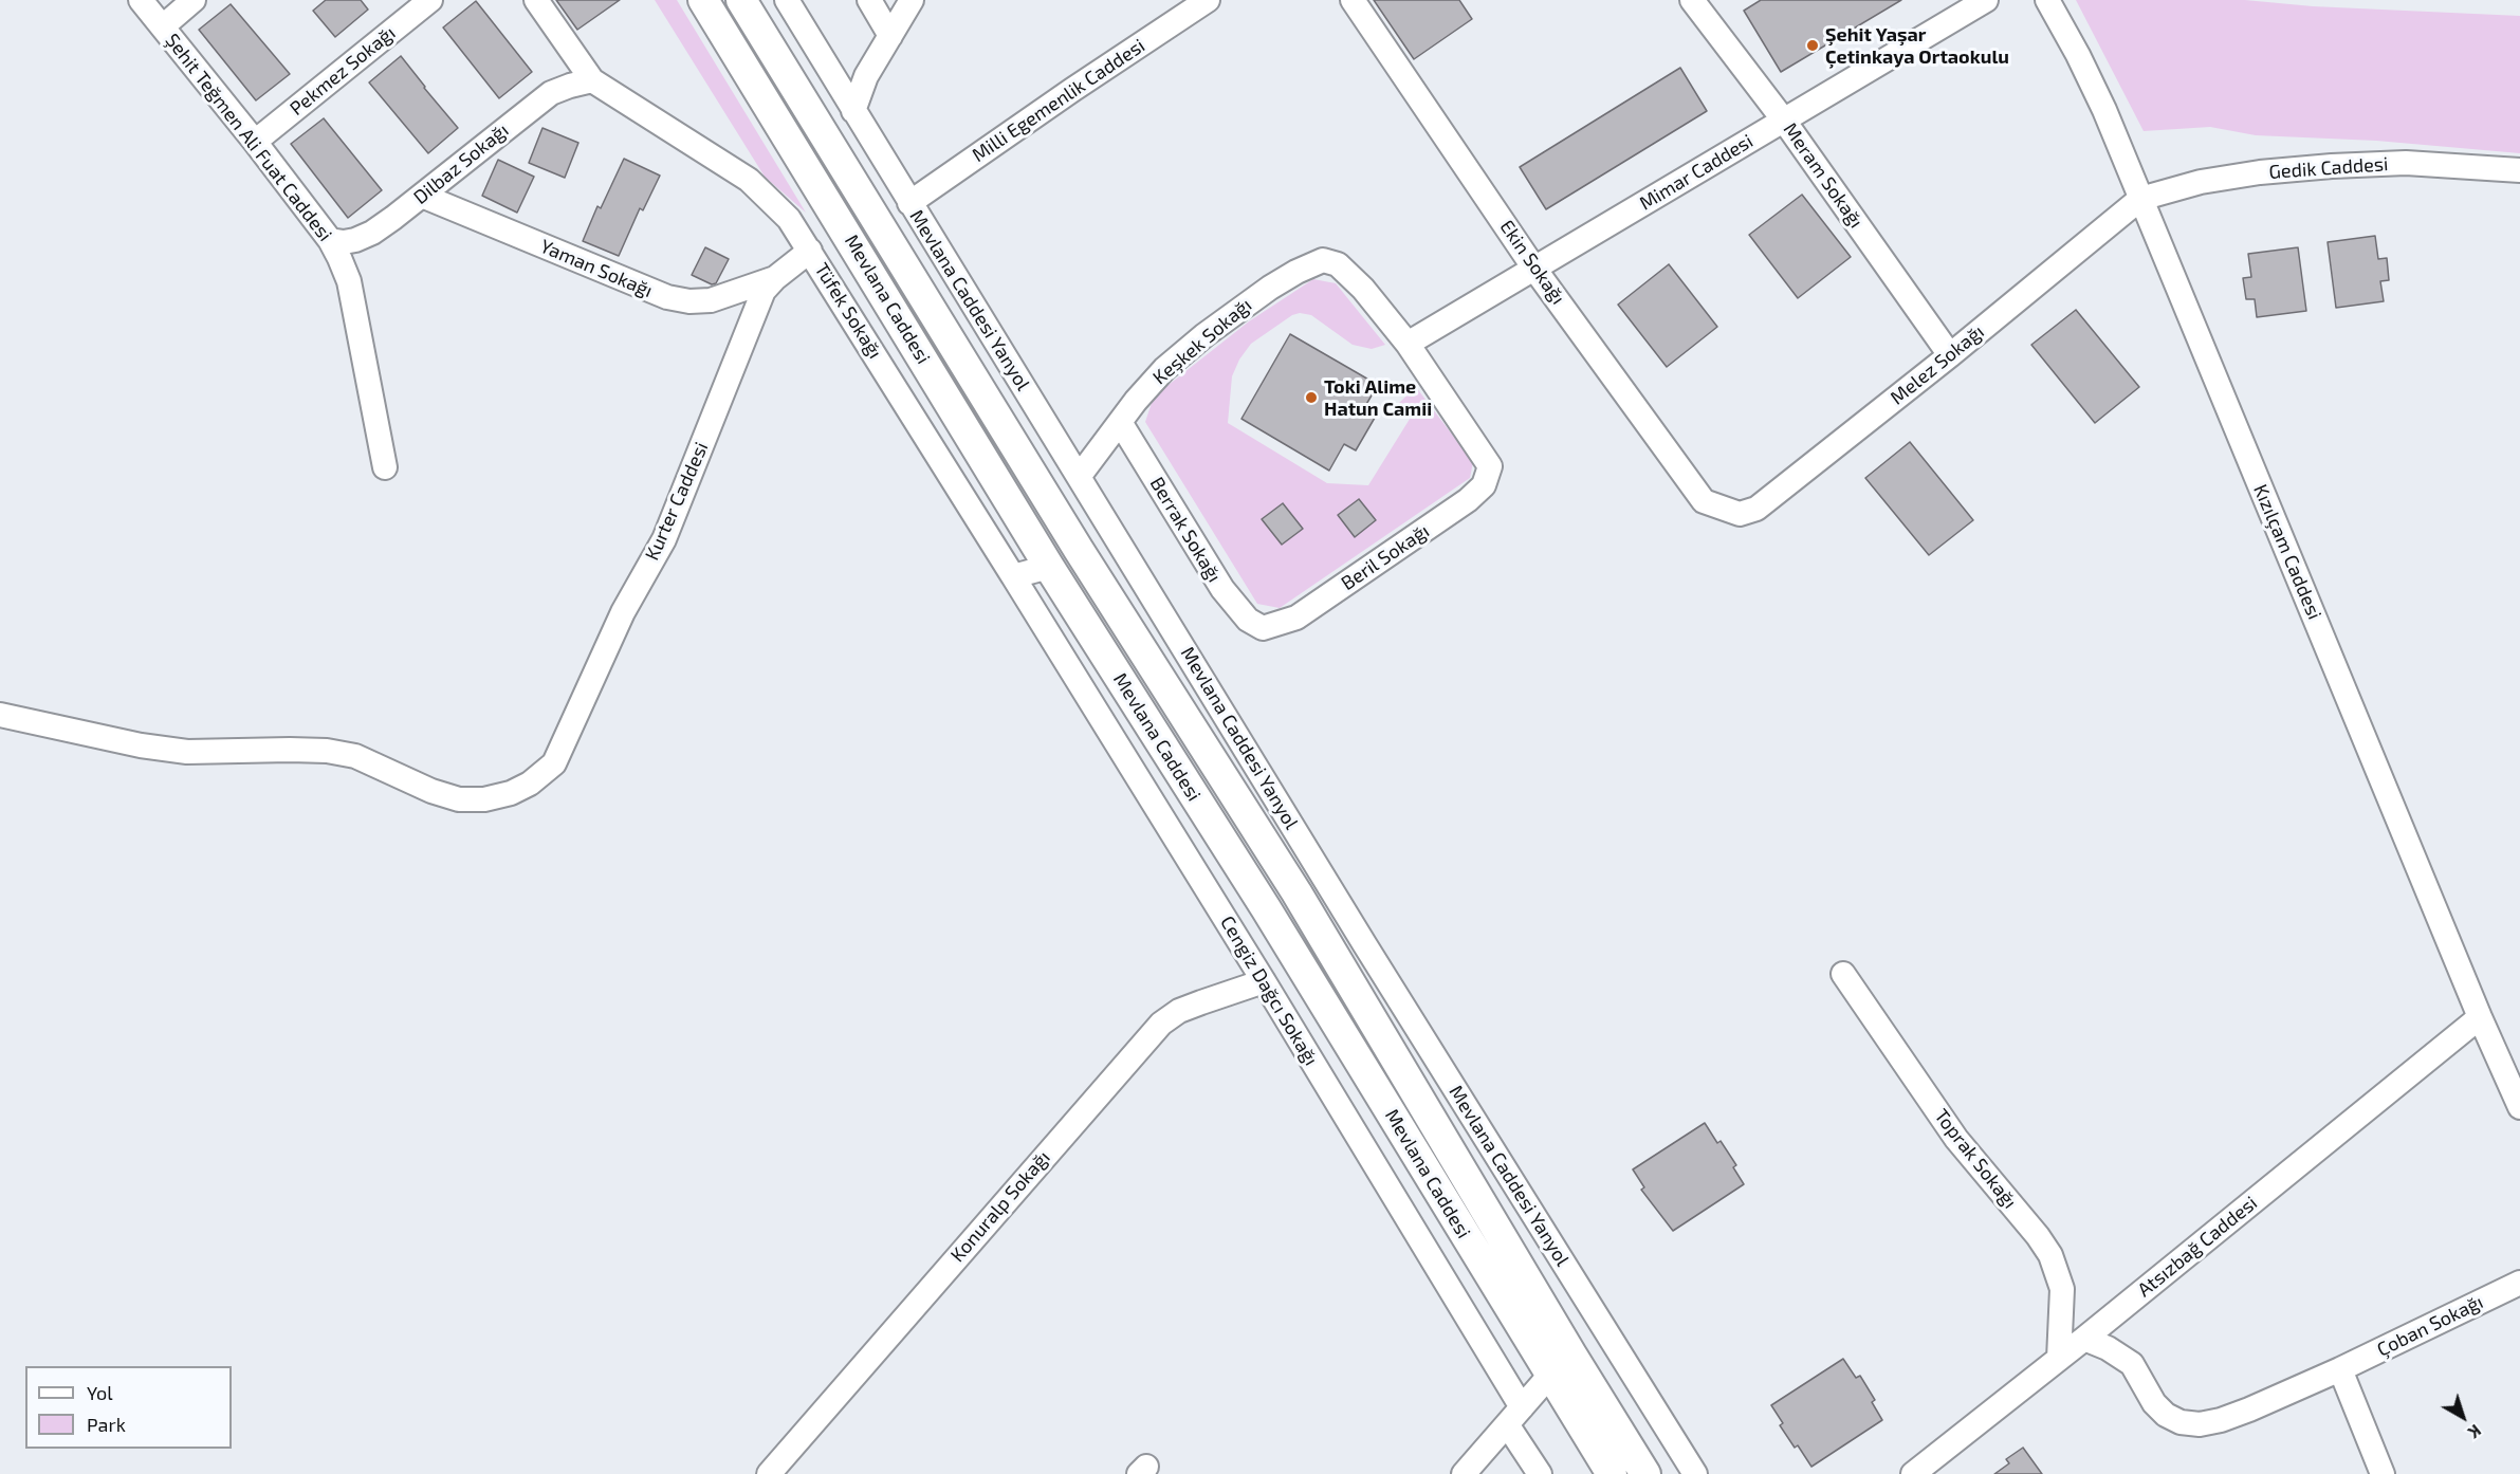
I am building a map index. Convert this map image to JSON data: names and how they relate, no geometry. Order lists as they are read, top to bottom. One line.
{"streets":{"main road":["Mevlana Caddesi"],"street":["Pekmez Sokağı","Milli Egemenlik Caddesi","Şehit Teğmen Ali Fuat Caddesi","Dilbaz Sokağı","Gedik Caddesi","Mimar Caddesi","Meram Sokağı","Ekin Sokağı","Yaman Sokağı","Mevlana Caddesi Yanyol","Tüfek Sokağı","Keşkek Sokağı","Melez Sokağı","Kurter Caddesi","Berrak Sokağı","Kızılçam Caddesi","Beril Sokağı","Cengiz Dağcı Sokağı","Toprak Sokağı","Konuralp Sokağı","Atsızbağ Caddesi","Çoban Sokağı"]},"crossings":[["Pekmez Sokağı","Şehit Teğmen Ali Fuat Caddesi"],["Milli Egemenlik Caddesi","Mevlana Caddesi Yanyol"],["Şehit Teğmen Ali Fuat Caddesi","Dilbaz Sokağı"],["Dilbaz Sokağı","Yaman Sokağı"],["Dilbaz Sokağı","Tüfek Sokağı"],["Gedik Caddesi","Melez Sokağı"],["Gedik Caddesi","Kızılçam Caddesi"],["Mimar Caddesi","Meram Sokağı"],["Mimar Caddesi","Ekin Sokağı"],["Mimar Caddesi","Keşkek Sokağı"],["Mimar Caddesi","Beril Sokağı"],["Meram Sokağı","Melez Sokağı"],["Ekin Sokağı","Melez Sokağı"],["Yaman Sokağı","Kurter Caddesi"],["Mevlana Caddesi Yanyol","Keşkek Sokağı"],["Tüfek Sokağı","Kurter Caddesi"],["Tüfek Sokağı","Cengiz Dağcı Sokağı"],["Keşkek Sokağı","Berrak Sokağı"],["Keşkek Sokağı","Beril Sokağı"],["Melez Sokağı","Kızılçam Caddesi"],["Berrak Sokağı","Beril Sokağı"],["Kızılçam Caddesi","Atsızbağ Caddesi"],["Cengiz Dağcı Sokağı","Konuralp Sokağı"],["Toprak Sokağı","Atsızbağ Caddesi"],["Atsızbağ Caddesi","Çoban Sokağı"]],"places":["Şehit Yaşar Çetinkaya Ortaokulu","Toki Alime Hatun Camii"],"legend":["Yol","Park"],"north":"bottom right"}
